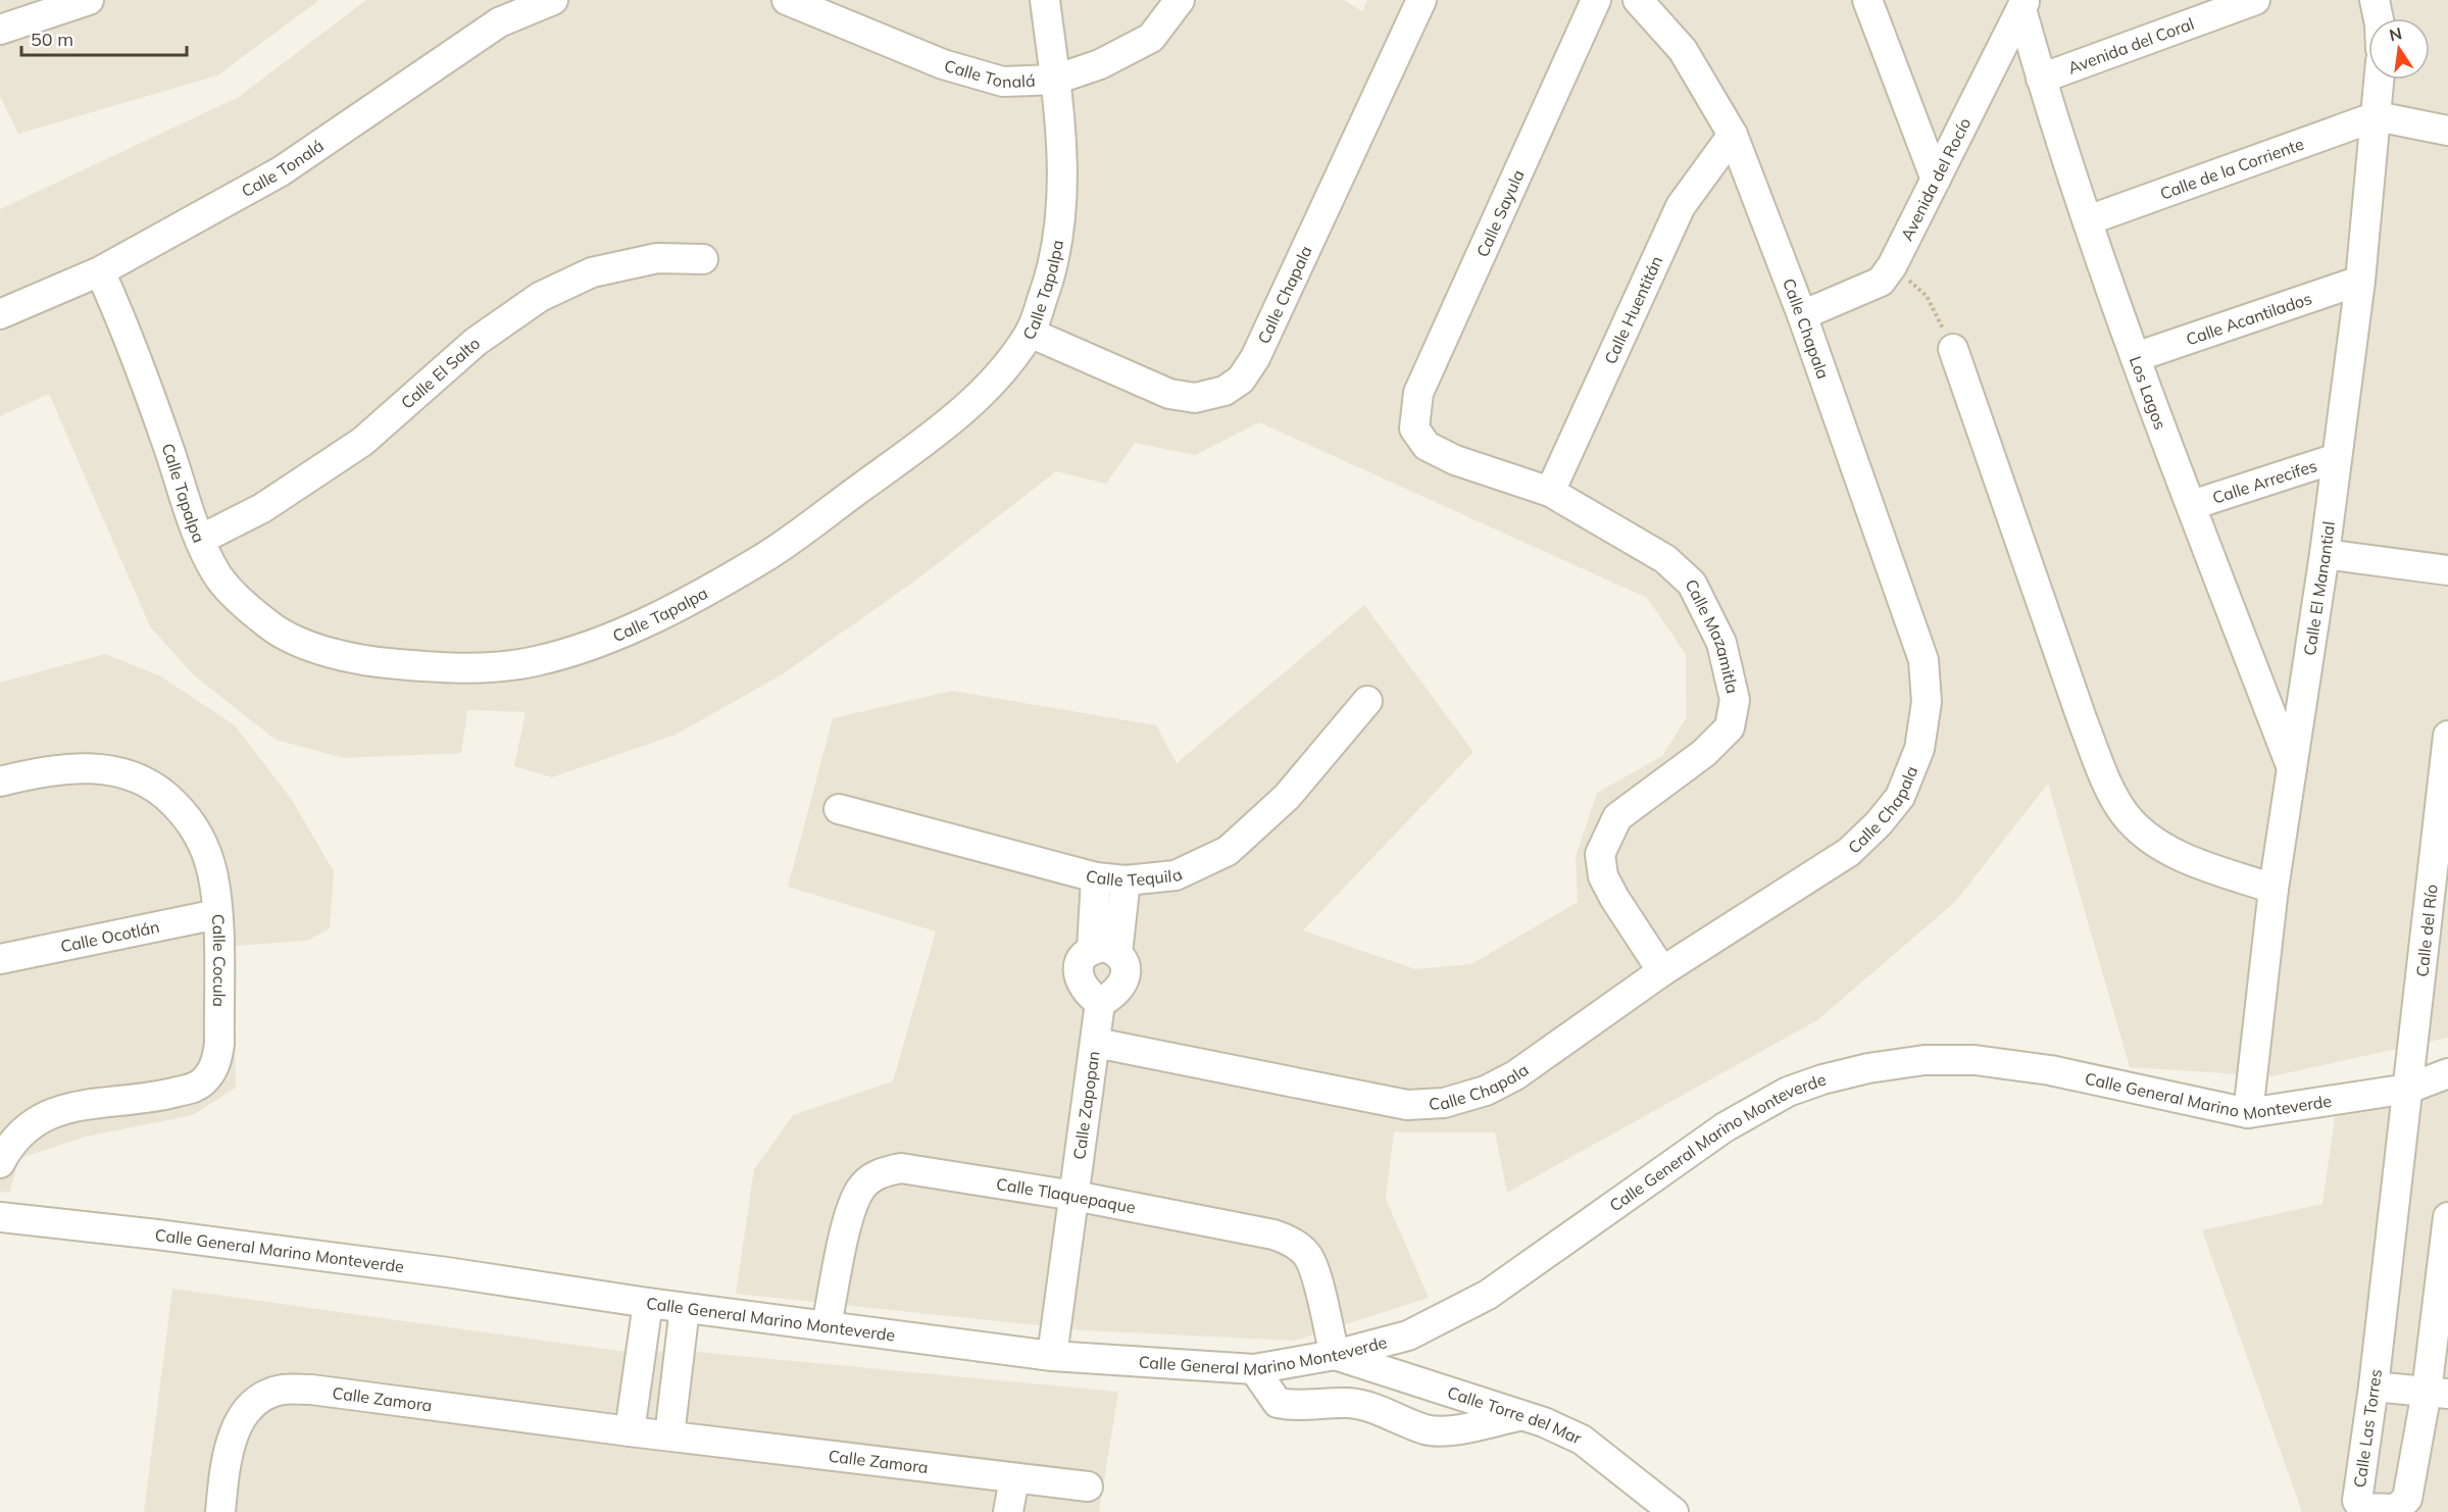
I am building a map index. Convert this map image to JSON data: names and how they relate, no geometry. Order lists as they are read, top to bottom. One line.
{"streets":{"street":["Avenida del Coral","Calle Tonalá","Calle de la Corriente","Avenida del Rocío","Calle Sayula","Calle Tapalpa","Calle Chapala","Calle Huentitán","Calle Acantilados","Calle El Salto","Los Lagos","Calle Arrecifes","Calle El Manantial","Calle Mazamitla","Calle Tequila","Calle del Río","Calle Ocotlán","Calle Cocula","Calle General Marino Monteverde","Calle Zapopan","Calle Tlaquepaque","Calle Zamora","Calle Torre del Mar","Calle Las Torres"]},"crossings":[["Avenida del Coral","Los Lagos"],["Calle Tonalá","Calle Tapalpa"],["Calle de la Corriente","Los Lagos"],["Calle de la Corriente","Calle El Manantial"],["Avenida del Rocío","Calle Chapala"],["Avenida del Rocío","Los Lagos"],["Calle Sayula","Calle Mazamitla"],["Calle Tapalpa","Calle Chapala"],["Calle Tapalpa","Calle El Salto"],["Calle Chapala","Calle Huentitán"],["Calle Chapala","Calle Mazamitla"],["Calle Chapala","Calle Zapopan"],["Calle Huentitán","Calle Mazamitla"],["Calle Acantilados","Los Lagos"],["Calle Acantilados","Calle El Manantial"],["Los Lagos","Calle Arrecifes"],["Los Lagos","Calle El Manantial"],["Calle Arrecifes","Calle El Manantial"],["Calle El Manantial","Calle General Marino Monteverde"],["Calle del Río","Calle General Marino Monteverde"],["Calle del Río","Calle Las Torres"],["Calle Ocotlán","Calle Cocula"],["Calle General Marino Monteverde","Calle Zapopan"],["Calle General Marino Monteverde","Calle Tlaquepaque"],["Calle General Marino Monteverde","Calle Torre del Mar"],["Calle General Marino Monteverde","Calle Las Torres"],["Calle Zapopan","Calle Tlaquepaque"],["Calle Tlaquepaque","Calle Torre del Mar"]],"scale_bar":"50 m","north":"top"}
